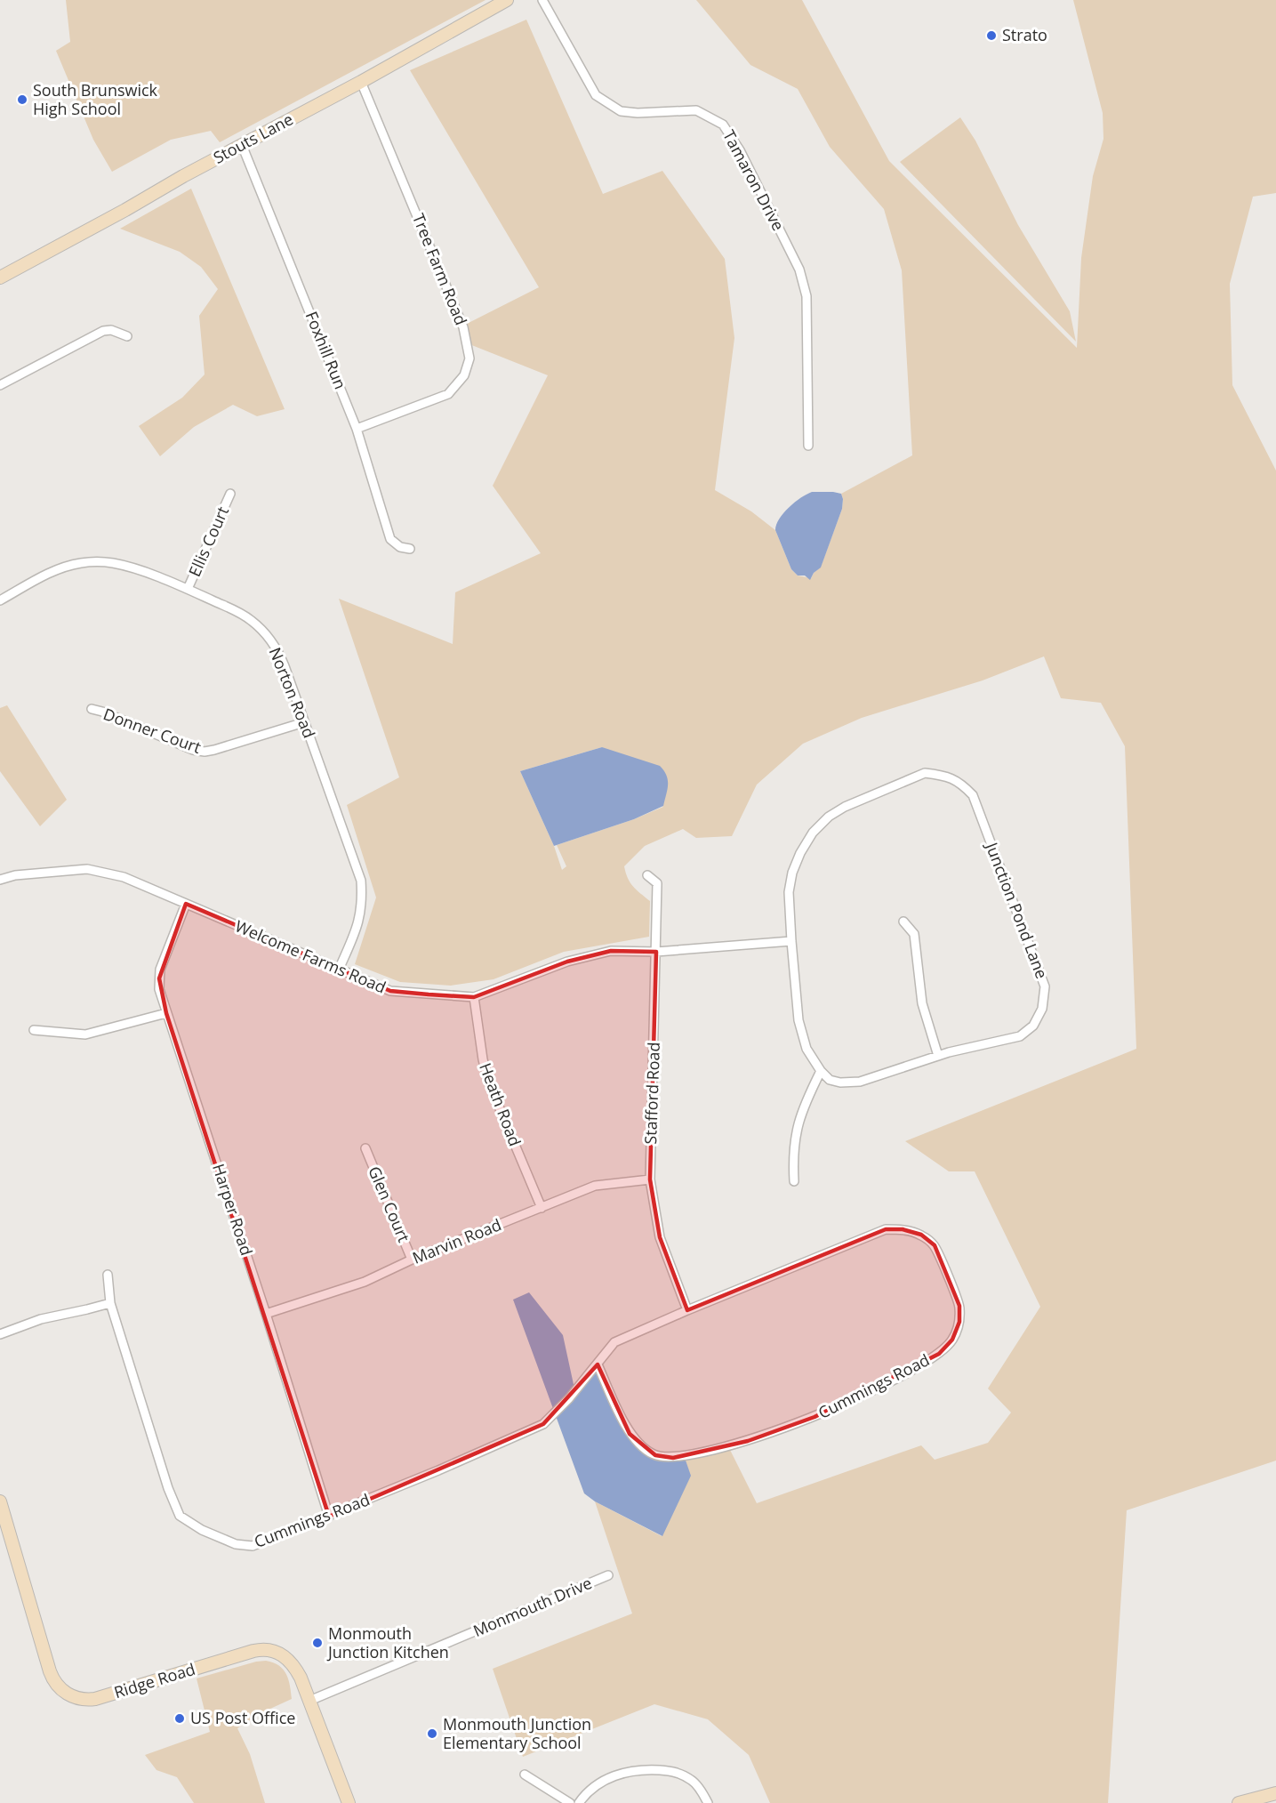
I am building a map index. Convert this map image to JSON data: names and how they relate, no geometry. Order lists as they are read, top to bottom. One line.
{"streets":{"street":["Stouts Lane","Tamaron Drive","Tree Farm Road","Foxhill Run","Ellis Court","Norton Road","Donner Court","Junction Pond Lane","Welcome Farms Road","Stafford Road","Heath Road","Glen Court","Harper Road","Marvin Road","Cummings Road","Monmouth Drive","Ridge Road"]},"crossings":[["Stouts Lane","Tree Farm Road"],["Stouts Lane","Foxhill Run"],["Tree Farm Road","Foxhill Run"],["Ellis Court","Norton Road"],["Norton Road","Donner Court"],["Norton Road","Welcome Farms Road"],["Welcome Farms Road","Stafford Road"],["Welcome Farms Road","Heath Road"],["Welcome Farms Road","Harper Road"],["Stafford Road","Marvin Road"],["Stafford Road","Cummings Road"],["Heath Road","Marvin Road"],["Glen Court","Marvin Road"],["Harper Road","Marvin Road"],["Harper Road","Cummings Road"],["Monmouth Drive","Ridge Road"]],"places":["Strato","South Brunswick High School","Monmouth Junction Kitchen","US Post Office","Monmouth Junction Elementary School"]}
